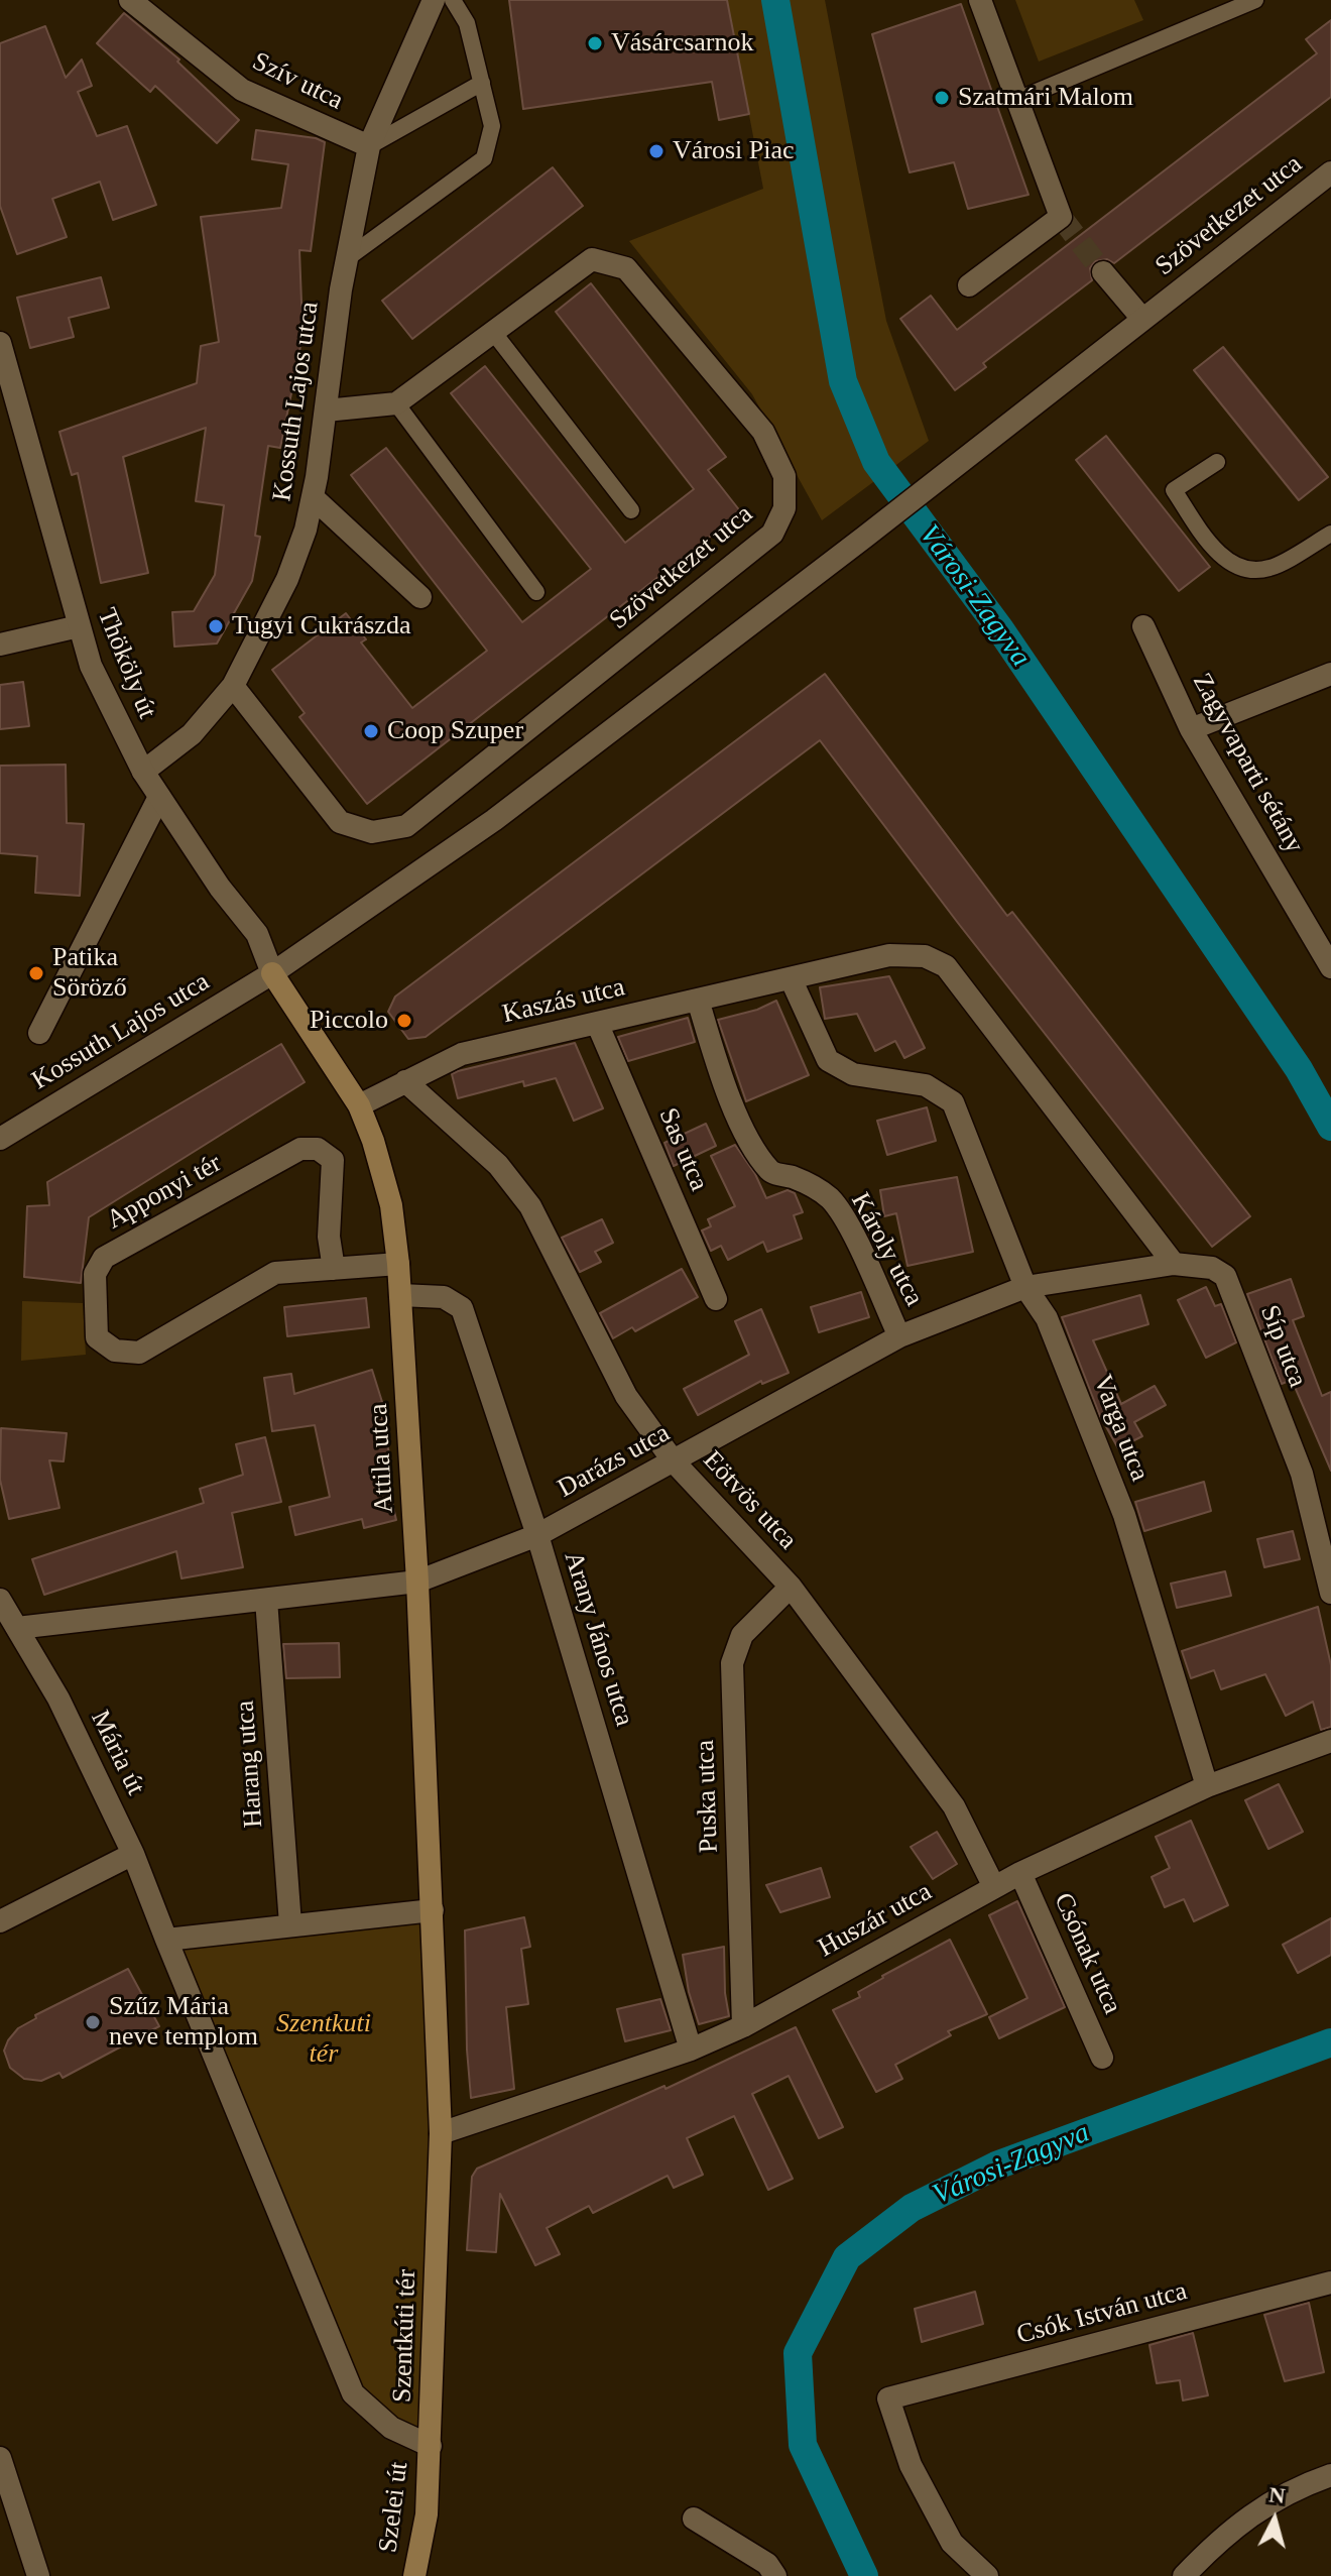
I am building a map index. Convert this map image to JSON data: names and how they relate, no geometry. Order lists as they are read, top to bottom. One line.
{"streets":{"main road":["Attila utca","Szentkúti tér","Szelei út"],"street":["Szív utca","Szövetkezet utca","Kossuth Lajos utca","Thököly út","Zagyvaparti sétány","Kaszás utca","Sas utca","Apponyi tér","Károly utca","Síp utca","Varga utca","Darázs utca","Eötvös utca","Arany János utca","Mária út","Harang utca","Puska utca","Huszár utca","Csónak utca","Csók István utca"]},"crossings":[["Szív utca","Kossuth Lajos utca"],["Szövetkezet utca","Kossuth Lajos utca"],["Szövetkezet utca","Thököly út"],["Szövetkezet utca","Attila utca"],["Kossuth Lajos utca","Thököly út"],["Kossuth Lajos utca","Attila utca"],["Thököly út","Attila utca"],["Kaszás utca","Sas utca"],["Kaszás utca","Károly utca"],["Kaszás utca","Varga utca"],["Kaszás utca","Attila utca"],["Kaszás utca","Darázs utca"],["Kaszás utca","Eötvös utca"],["Apponyi tér","Attila utca"],["Károly utca","Darázs utca"],["Síp utca","Darázs utca"],["Varga utca","Darázs utca"],["Varga utca","Huszár utca"],["Attila utca","Darázs utca"],["Attila utca","Arany János utca"],["Attila utca","Szentkúti tér"],["Darázs utca","Eötvös utca"],["Darázs utca","Arany János utca"],["Darázs utca","Mária út"],["Darázs utca","Harang utca"],["Eötvös utca","Puska utca"],["Eötvös utca","Huszár utca"],["Arany János utca","Huszár utca"],["Mária út","Szentkúti tér"],["Puska utca","Huszár utca"],["Huszár utca","Csónak utca"],["Huszár utca","Szentkúti tér"],["Szentkúti tér","Szelei út"]],"water":["Városi-Zagyva"],"parks":["Szentkuti tér"],"places":["Vásárcsarnok","Szatmári Malom","Városi Piac","Tugyi Cukrászda","Coop Szuper","Patika Söröző","Piccolo","Szűz Mária neve templom"],"north":"top"}
